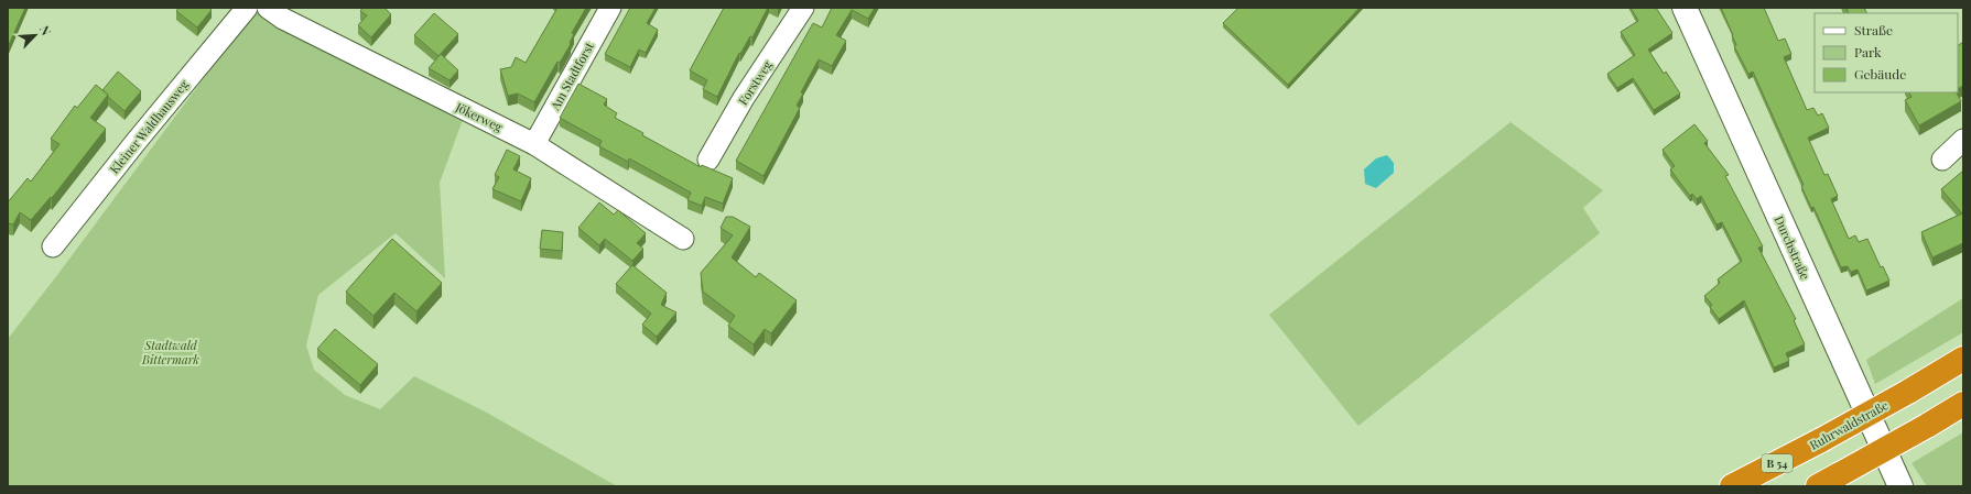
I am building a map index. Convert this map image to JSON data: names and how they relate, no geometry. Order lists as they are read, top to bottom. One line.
{"streets":{"highway":["Ruhrwaldstraße","B 54"],"street":["Am Stadtforst","Forstweg","Jökerweg","Kleiner Waldhausweg","Durchstraße"]},"crossings":[["Am Stadtforst","Jökerweg"]],"parks":["Stadtwald Bittermark"],"legend":["Straße","Park","Gebäude"],"north":"top right"}
